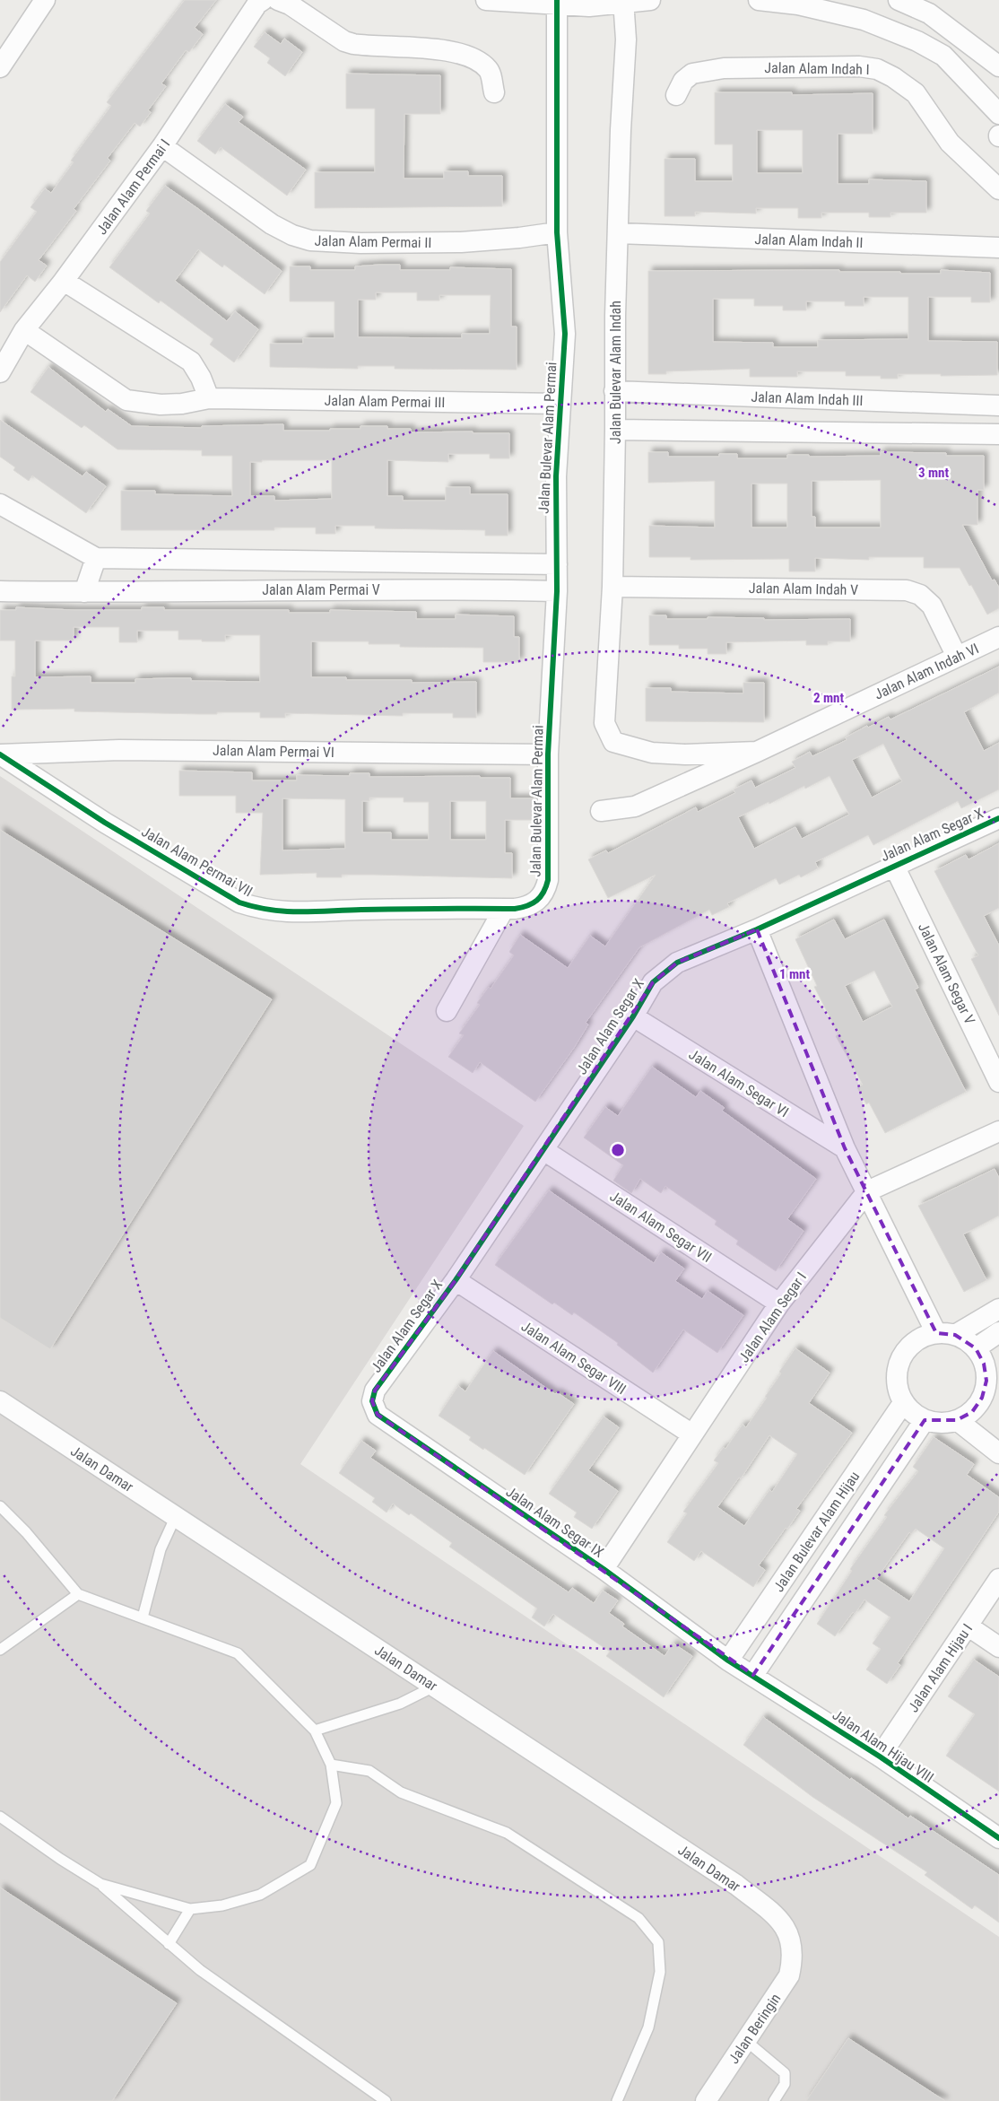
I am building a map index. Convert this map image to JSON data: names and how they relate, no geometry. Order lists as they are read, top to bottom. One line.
{"streets":{"street":["Jalan Alam Indah I","Jalan Alam Permai I","Jalan Alam Indah II","Jalan Alam Permai II","Jalan Bulevar Alam Indah","Jalan Alam Indah III","Jalan Alam Permai III","Jalan Bulevar Alam Permai","Jalan Alam Indah V","Jalan Alam Permai V","Jalan Alam Indah VI","Jalan Alam Permai VI","Jalan Alam Segar X","Jalan Alam Permai VII","Jalan Alam Segar V","Jalan Alam Segar VI","Jalan Alam Segar VII","Jalan Alam Segar I","Jalan Alam Segar VIII","Jalan Damar","Jalan Alam Segar IX","Jalan Bulevar Alam Hijau","Jalan Alam Hijau I","Jalan Alam Hijau VIII","Jalan Beringin"]},"crossings":[["Jalan Alam Permai I","Jalan Alam Permai II"],["Jalan Alam Permai I","Jalan Alam Permai III"],["Jalan Alam Indah II","Jalan Bulevar Alam Indah"],["Jalan Alam Permai II","Jalan Bulevar Alam Permai"],["Jalan Bulevar Alam Indah","Jalan Alam Indah III"],["Jalan Bulevar Alam Indah","Jalan Alam Indah V"],["Jalan Bulevar Alam Indah","Jalan Alam Indah VI"],["Jalan Alam Permai III","Jalan Bulevar Alam Permai"],["Jalan Bulevar Alam Permai","Jalan Alam Permai V"],["Jalan Bulevar Alam Permai","Jalan Alam Permai VI"],["Jalan Bulevar Alam Permai","Jalan Alam Permai VII"],["Jalan Alam Indah V","Jalan Alam Indah VI"],["Jalan Alam Permai VI","Jalan Alam Permai VII"],["Jalan Alam Segar X","Jalan Alam Segar V"],["Jalan Alam Segar X","Jalan Alam Segar VI"],["Jalan Alam Segar X","Jalan Alam Segar VII"],["Jalan Alam Segar X","Jalan Alam Segar VIII"],["Jalan Alam Segar X","Jalan Alam Segar IX"],["Jalan Alam Segar VII","Jalan Alam Segar I"],["Jalan Alam Segar I","Jalan Alam Segar VIII"],["Jalan Alam Segar I","Jalan Alam Segar IX"],["Jalan Damar","Jalan Beringin"],["Jalan Alam Segar IX","Jalan Bulevar Alam Hijau"],["Jalan Alam Segar IX","Jalan Alam Hijau VIII"],["Jalan Bulevar Alam Hijau","Jalan Alam Hijau VIII"],["Jalan Alam Hijau I","Jalan Alam Hijau VIII"]],"rings":["3 mnt","2 mnt","1 mnt"]}
